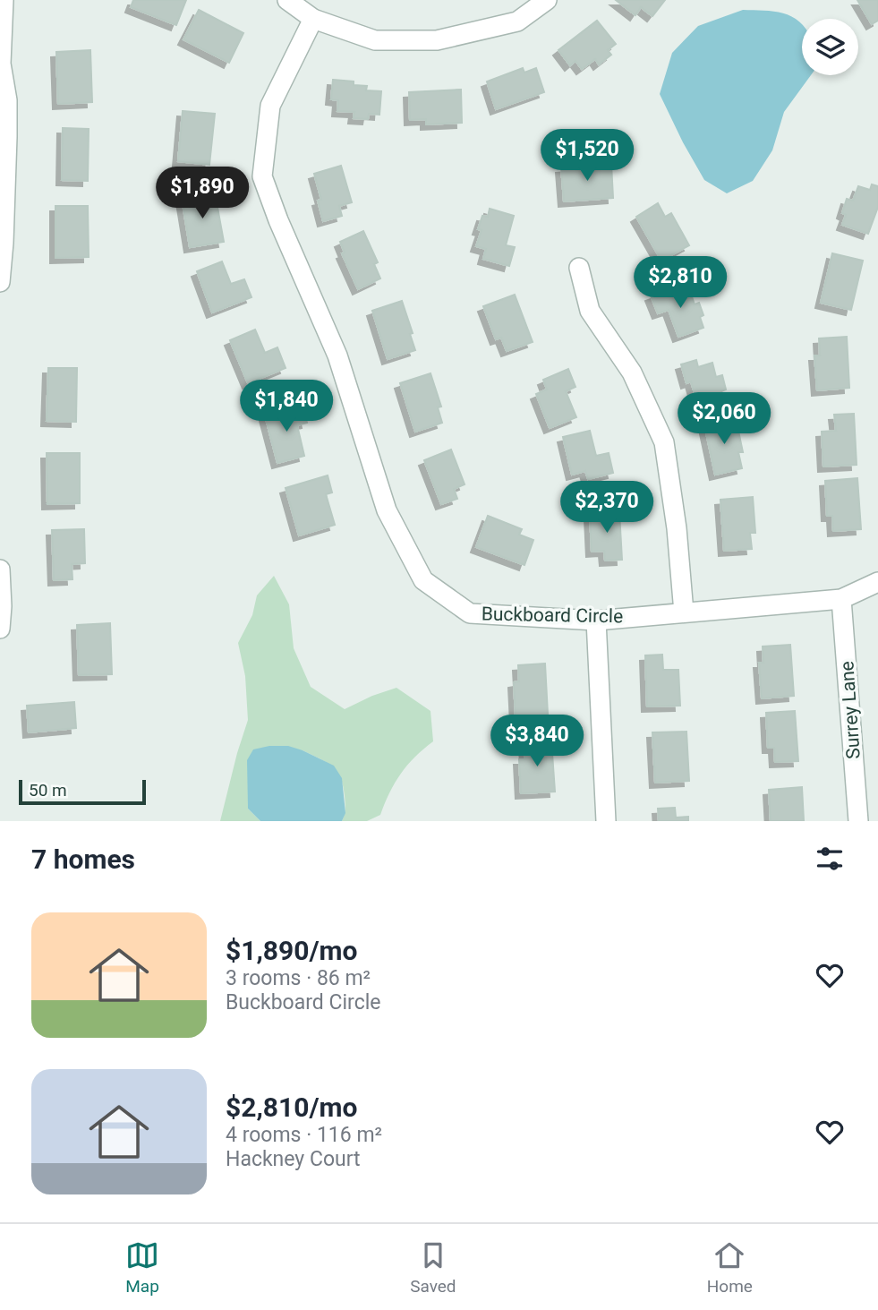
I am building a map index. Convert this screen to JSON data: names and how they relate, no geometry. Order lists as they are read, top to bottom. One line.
{"streets":{"street":["Buckboard Circle","Surrey Lane"]},"crossings":[["Buckboard Circle","Surrey Lane"]],"scale_bar":"50 m","page":{"price":["$1,520","$1,890","$2,810","$1,840","$2,060","$2,370","$3,840"],"scale":"50 m","heading":"7 homes","list":[{"name":"$1,890/mo","note":"3 rooms · 86 m² · Buckboard Circle"},{"name":"$2,810/mo","note":"4 rooms · 116 m² · Hackney Court"}],"tabs":["Map","Saved","Home"]}}
